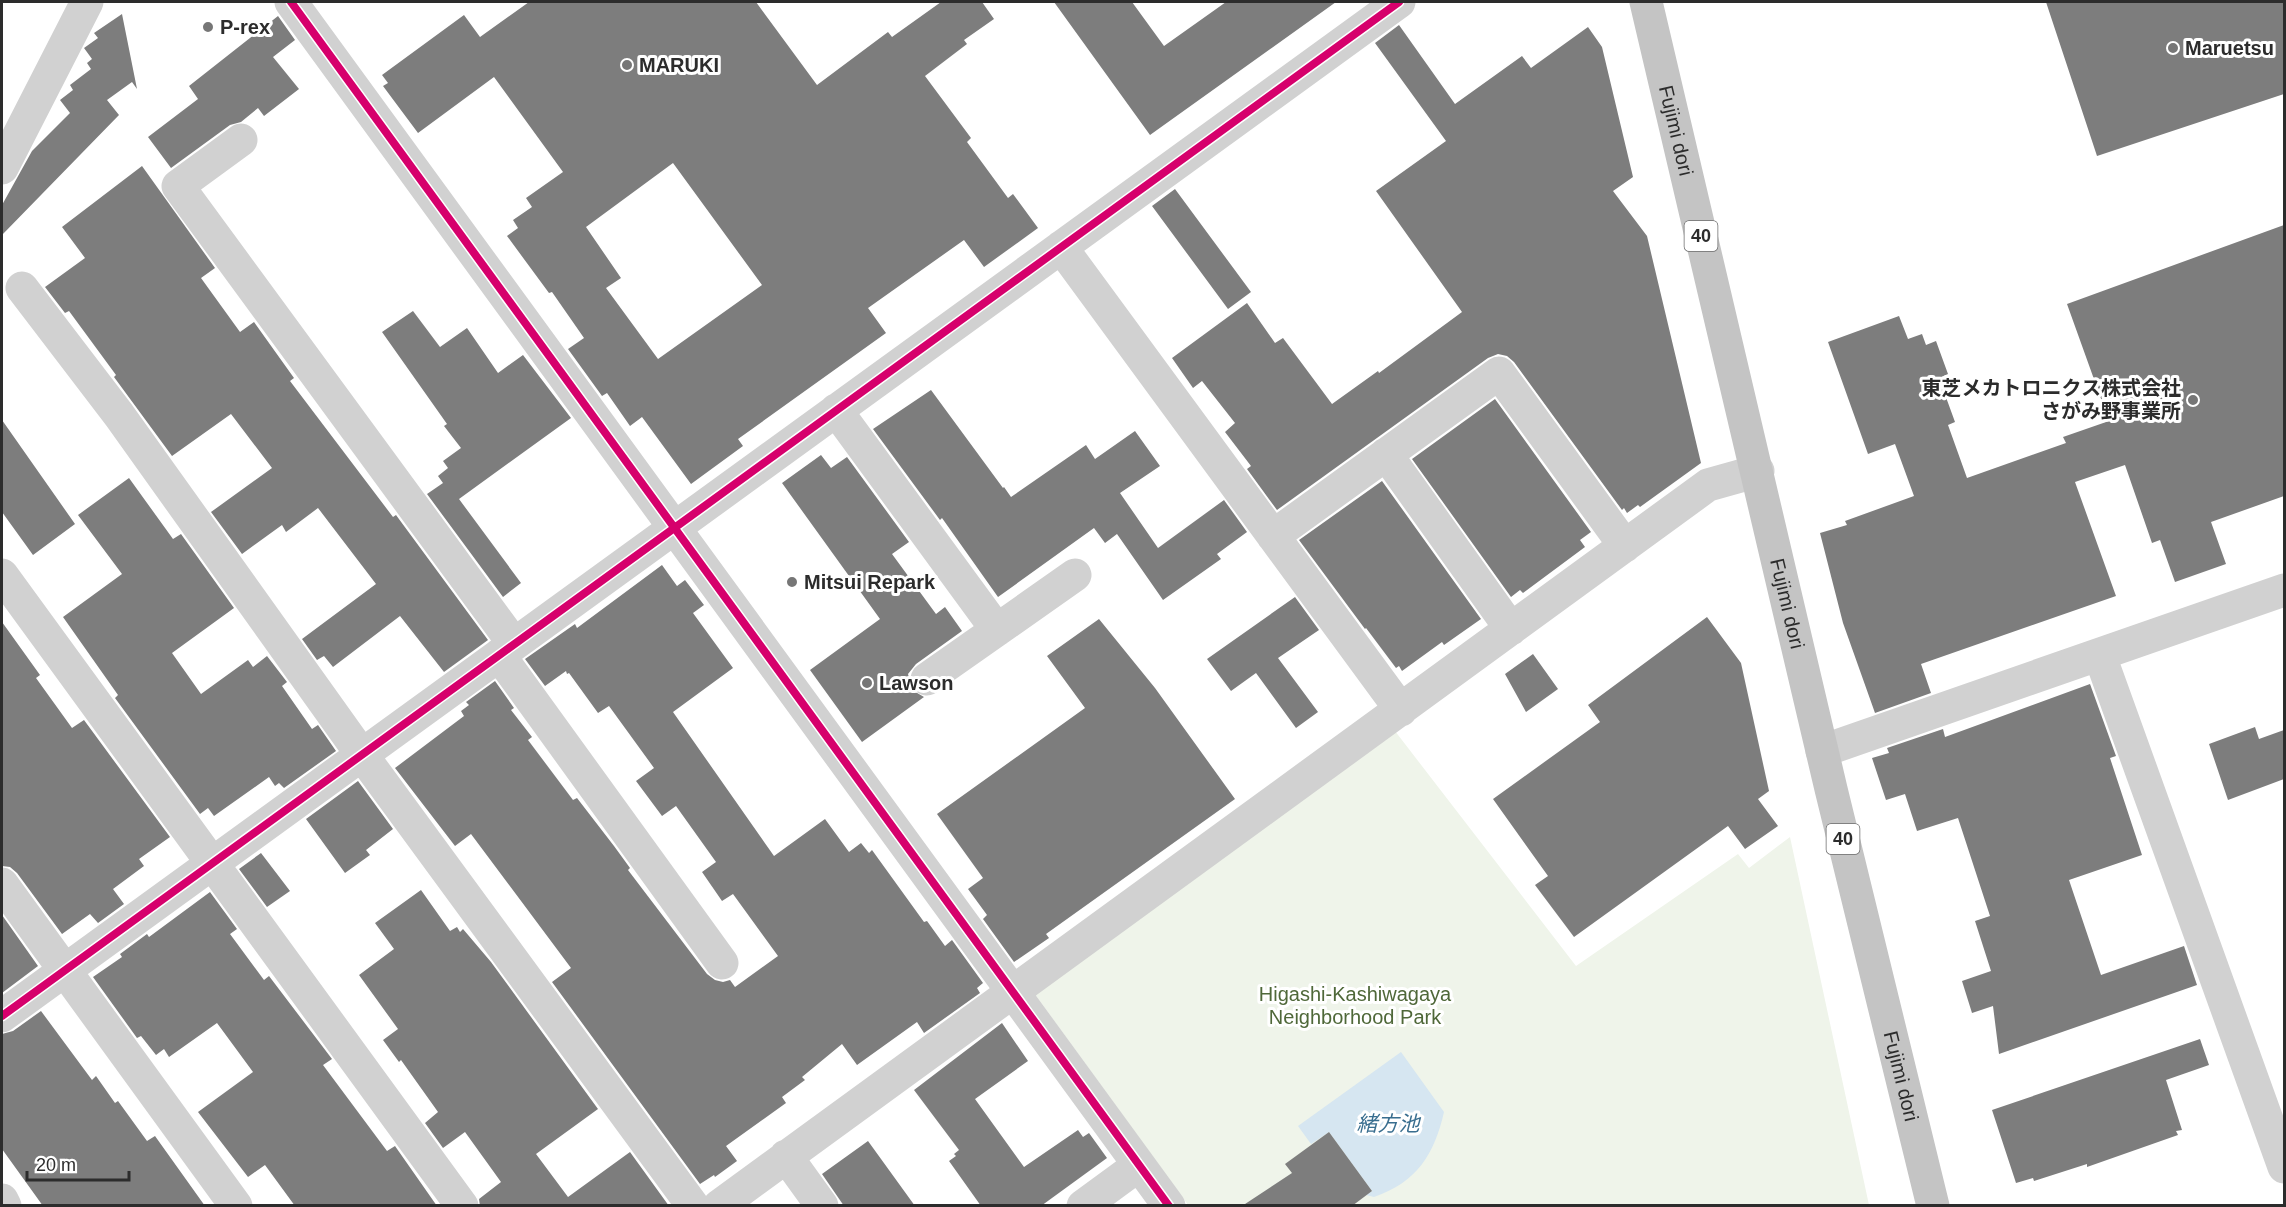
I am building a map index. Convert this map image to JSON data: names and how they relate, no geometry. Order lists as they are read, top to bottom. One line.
{"streets":{"main road":["Fujimi dori","40"]},"water":["緒方池"],"parks":["Higashi-Kashiwagaya Neighborhood Park"],"places":["P-rex","Maruetsu","MARUKI","東芝メカトロニクス株式会社 さがみ野事業所","Mitsui Repark","Lawson"],"scale_bar":"20 m"}
